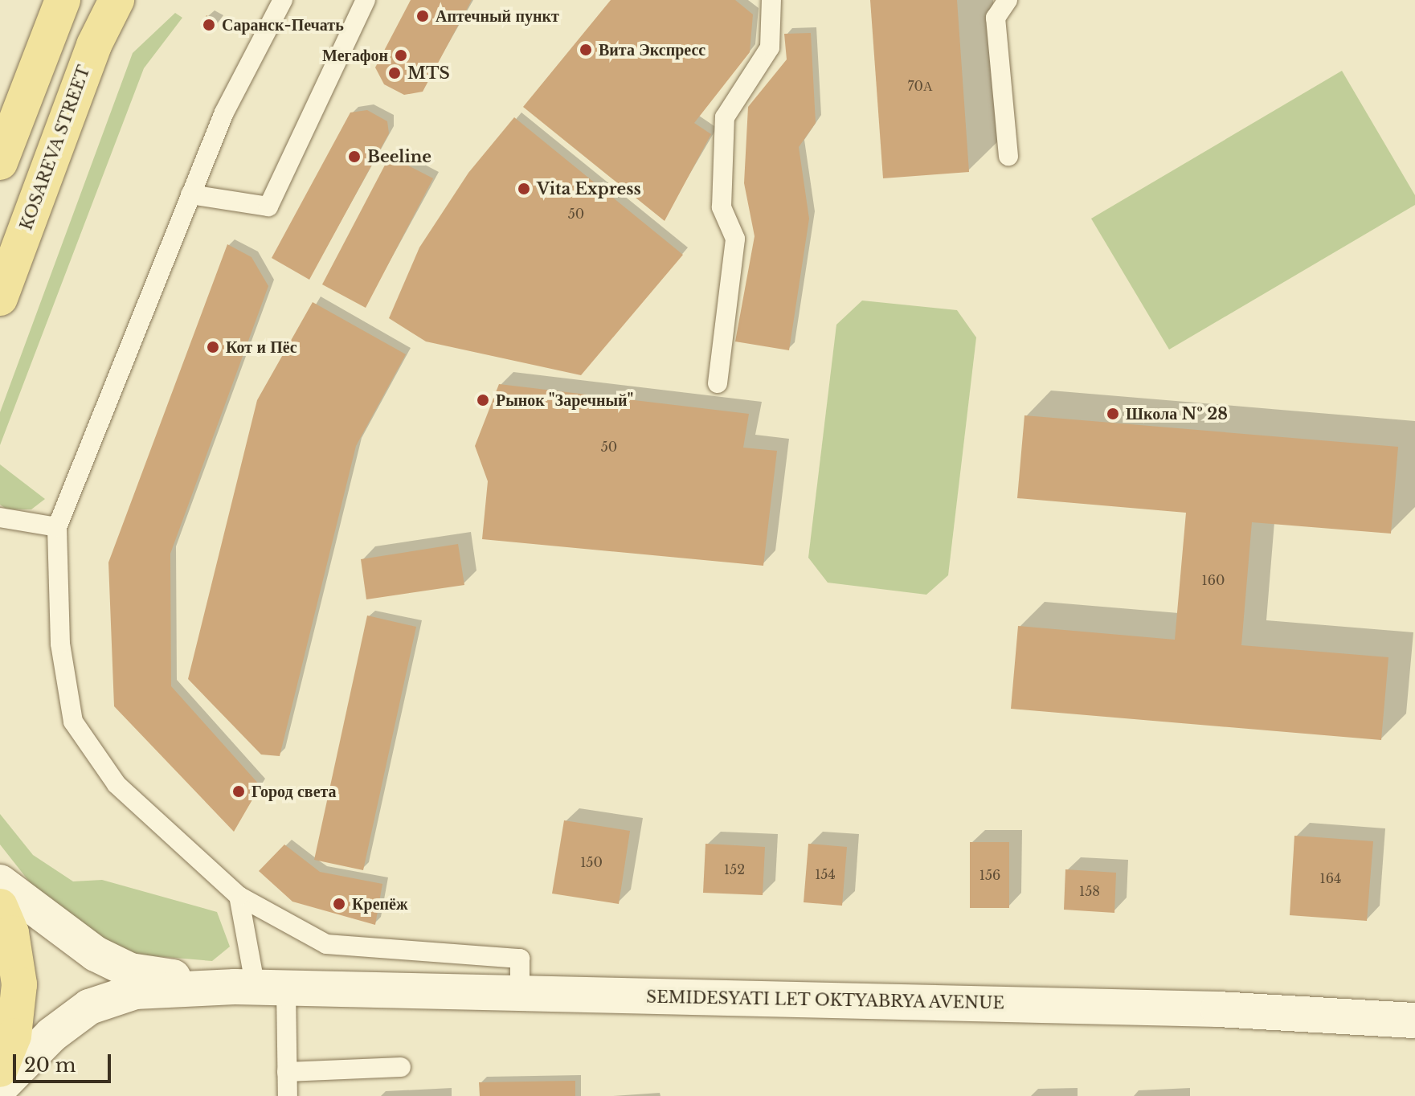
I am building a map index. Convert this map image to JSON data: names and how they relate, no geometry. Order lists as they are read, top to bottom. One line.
{"streets":{"main road":["KOSAREVA STREET","SEMIDESYATI LET OKTYABRYA AVENUE"]},"places":["Аптечный пункт","Саранск-Печать","Вита Экспресс","Мегафон","MTS","Beeline","Vita Express","Кот и Пёс","Рынок \"Заречный\"","Школа № 28","Город света","Крепёж"],"house_numbers":["70А","50","50","160","150","152","154","156","164","158"],"scale_bar":"20 m"}
